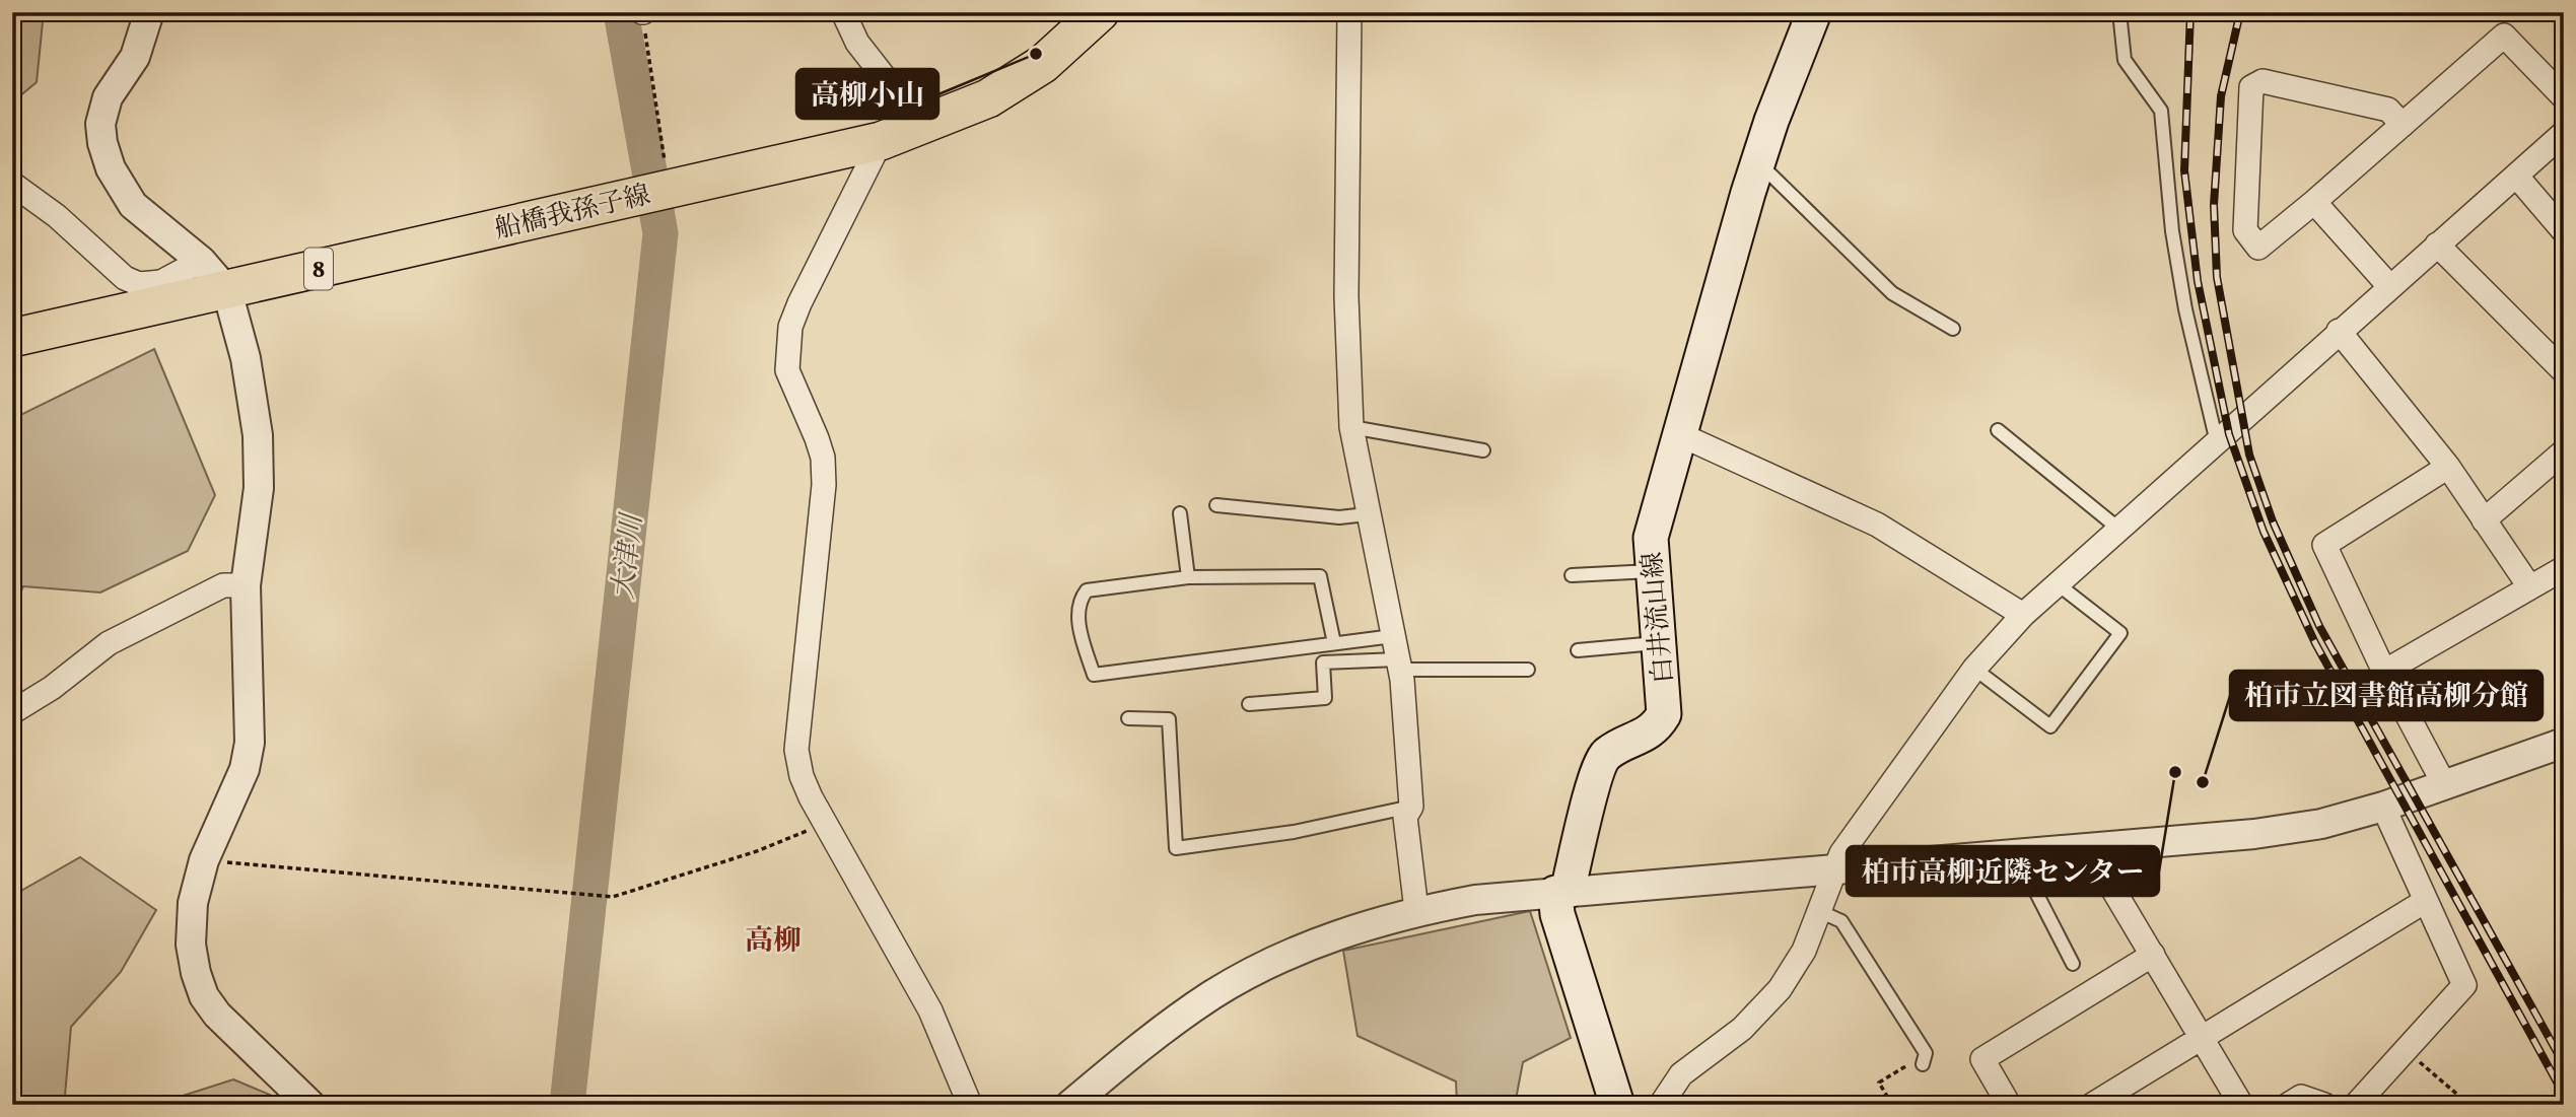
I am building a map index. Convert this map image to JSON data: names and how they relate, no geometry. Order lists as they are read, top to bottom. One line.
{"streets":{"main road":["船橋我孫子線","8","白井流山線"]},"districts":["高柳"],"water":["大津川"],"places":["高柳小山","柏市高柳近隣センター","柏市立図書館高柳分館"]}
